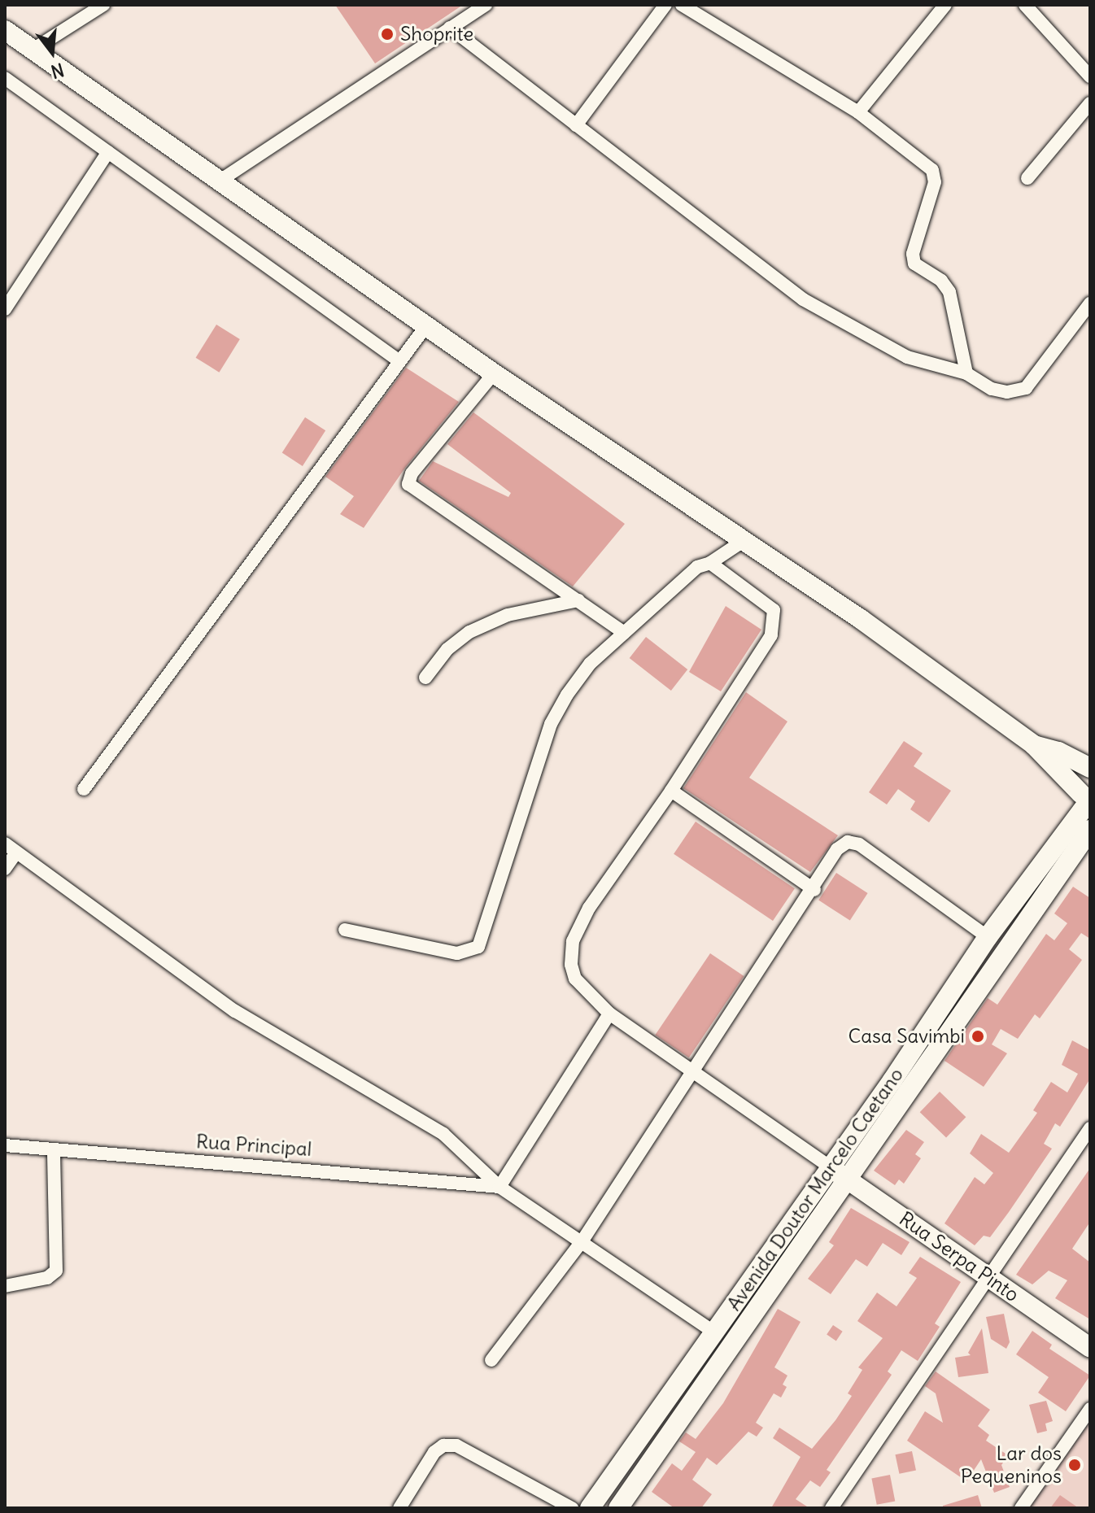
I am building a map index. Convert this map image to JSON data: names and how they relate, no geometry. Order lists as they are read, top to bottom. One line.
{"streets":{"street":["Rua Principal","Avenida Doutor Marcelo Caetano","Rua Serpa Pinto"]},"crossings":[["Avenida Doutor Marcelo Caetano","Rua Serpa Pinto"]],"places":["Shoprite","Casa Savimbi","Lar dos Pequeninos"],"north":"bottom"}
